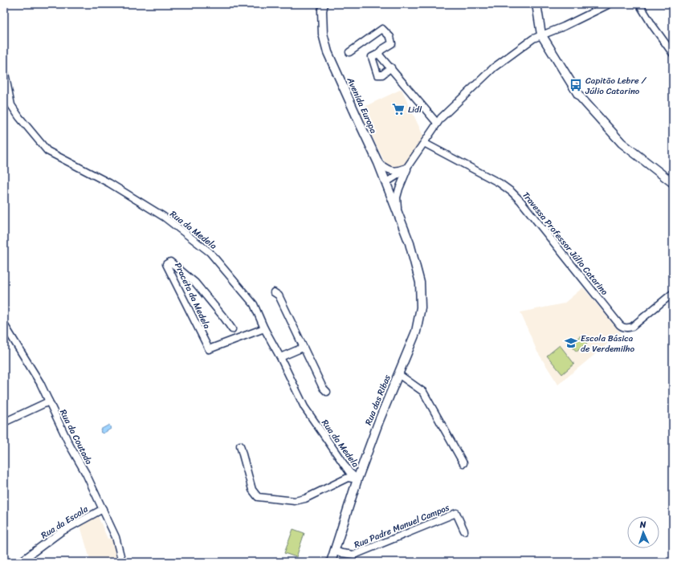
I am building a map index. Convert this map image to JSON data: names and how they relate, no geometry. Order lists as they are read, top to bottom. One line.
{"streets":{"main road":["Avenida Europa","Rua das Ribas"],"street":["Rua da Medela","Travessa Professor Júlio Catarino","Praceta da Medela","Rua da Coutada","Rua da Escola","Rua Padre Manuel Campos"]},"crossings":[["Avenida Europa","Rua das Ribas"],["Rua da Medela","Praceta da Medela"],["Rua da Medela","Rua das Ribas"],["Rua das Ribas","Rua Padre Manuel Campos"],["Rua da Coutada","Rua da Escola"]],"places":{"bus stop":["Capitão Lebre / Júlio Catarino"],"supermarket":["Lidl"],"school or university":["Escola Básica de Verdemilho"]},"north":"top"}
